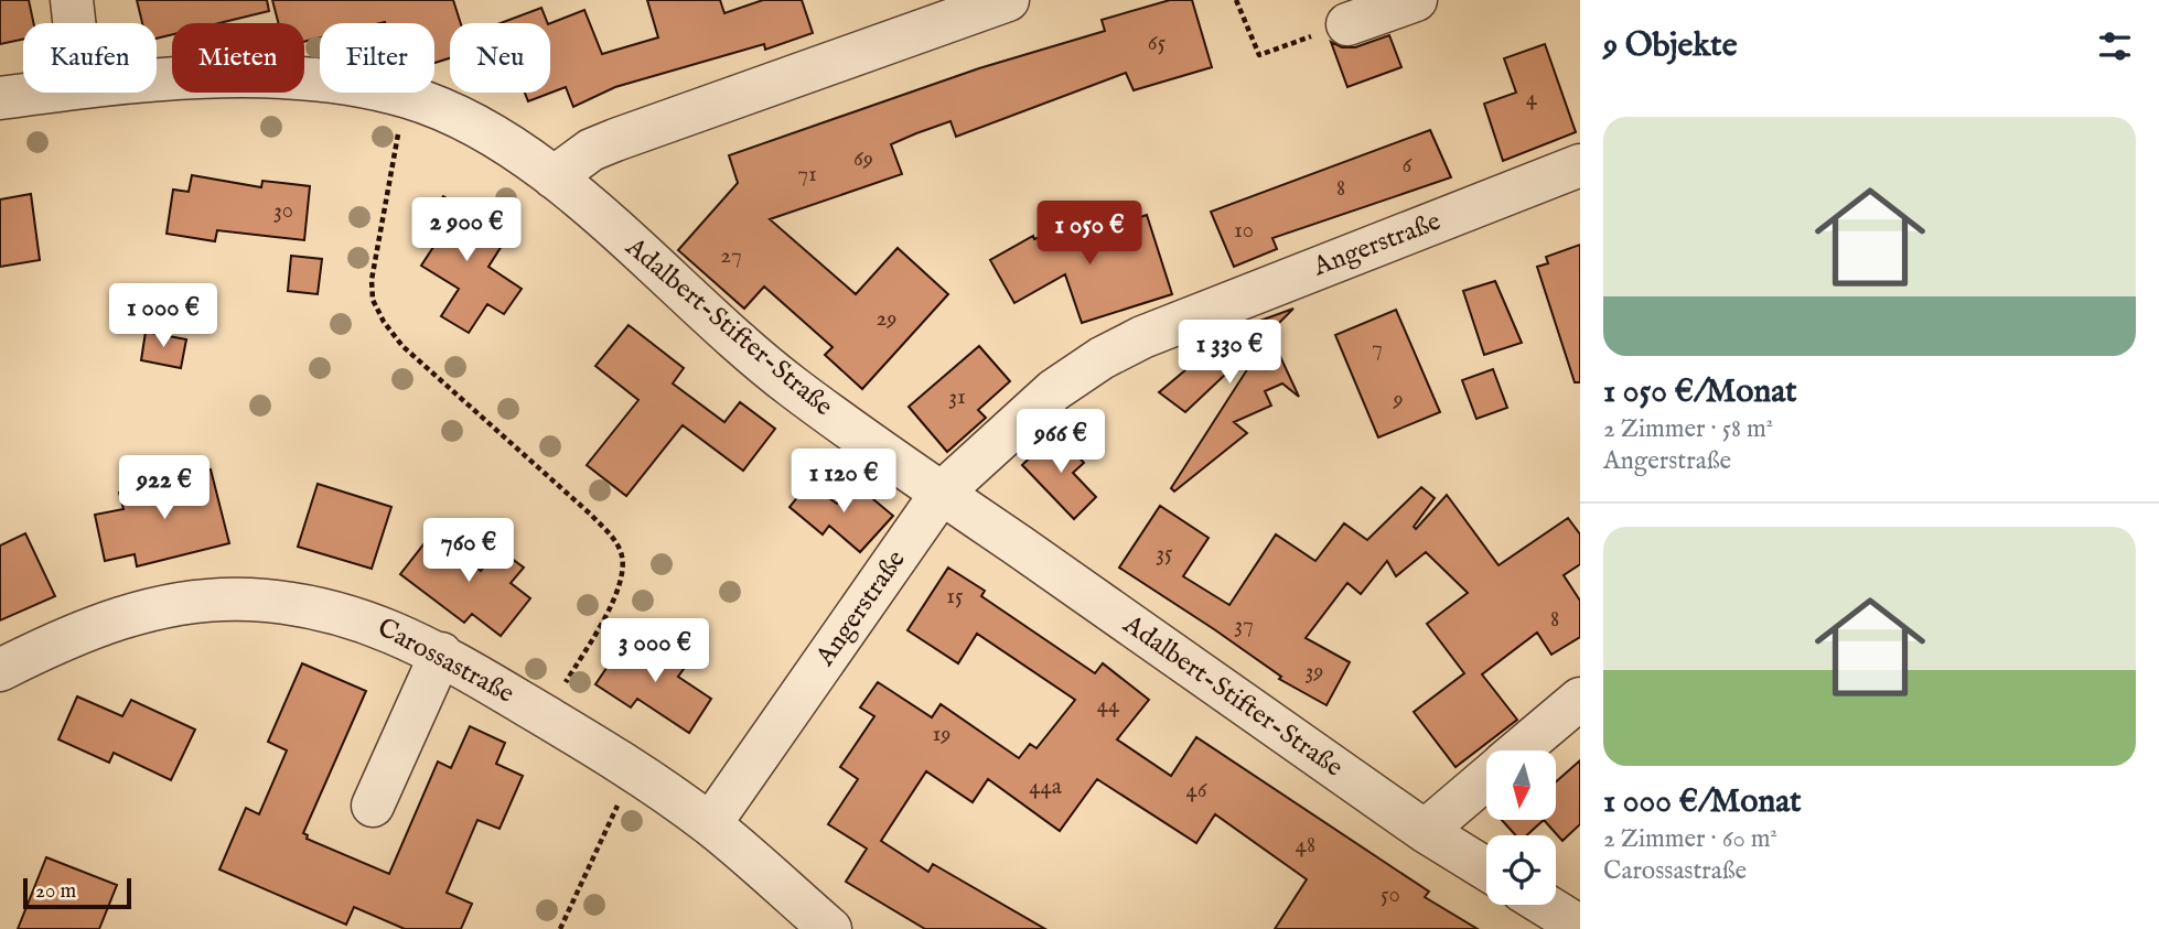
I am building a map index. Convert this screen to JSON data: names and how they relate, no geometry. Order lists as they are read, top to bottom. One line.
{"streets":{"street":["Angerstraße","Adalbert-Stifter-Straße","Carossastraße"]},"crossings":[["Angerstraße","Adalbert-Stifter-Straße"],["Angerstraße","Carossastraße"]],"house_numbers":["65","4","69","6","71","8","30","10","27","29","7","31","9","35","15","8","37","39","44","19","44a","46","48","50"],"scale_bar":"20 m","north":"bottom","page":{"heading":"9 Objekte","chip":["Kaufen","Mieten","Filter","Neu"],"list":[{"name":"1 050 €/Monat","note":"2 Zimmer · 58 m² · Angerstraße"},{"name":"1 000 €/Monat","note":"2 Zimmer · 60 m² · Carossastraße"}],"price":["2 900 €","1 050 €","1 000 €","1 330 €","966 €","1 120 €","922 €","760 €","3 000 €"],"scale":"20 m"}}
